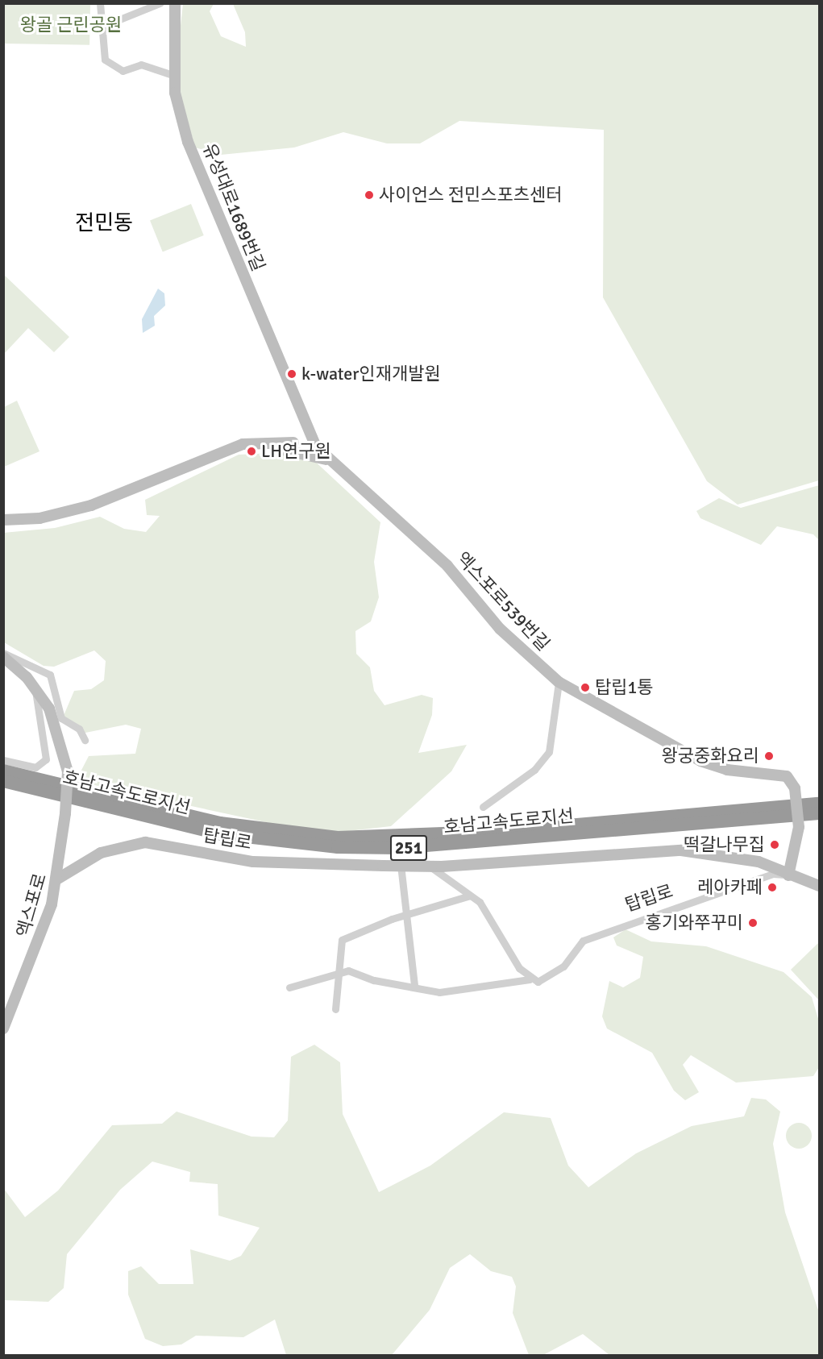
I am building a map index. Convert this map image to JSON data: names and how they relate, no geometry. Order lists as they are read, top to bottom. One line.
{"streets":{"highway":["호남고속도로지선","251"],"street":["유성대로1689번길","엑스포로539번길","탑립로","엑스포로"]},"crossings":[["유성대로1689번길","엑스포로539번길"],["엑스포로539번길","탑립로"],["탑립로","엑스포로"]],"districts":["전민동"],"parks":["왕골 근린공원"],"places":["사이언스 전민스포츠센터","k-water인재개발원","LH연구원","탑립1통","왕궁중화요리","떡갈나무집","레아카페","홍기와쭈꾸미"]}
